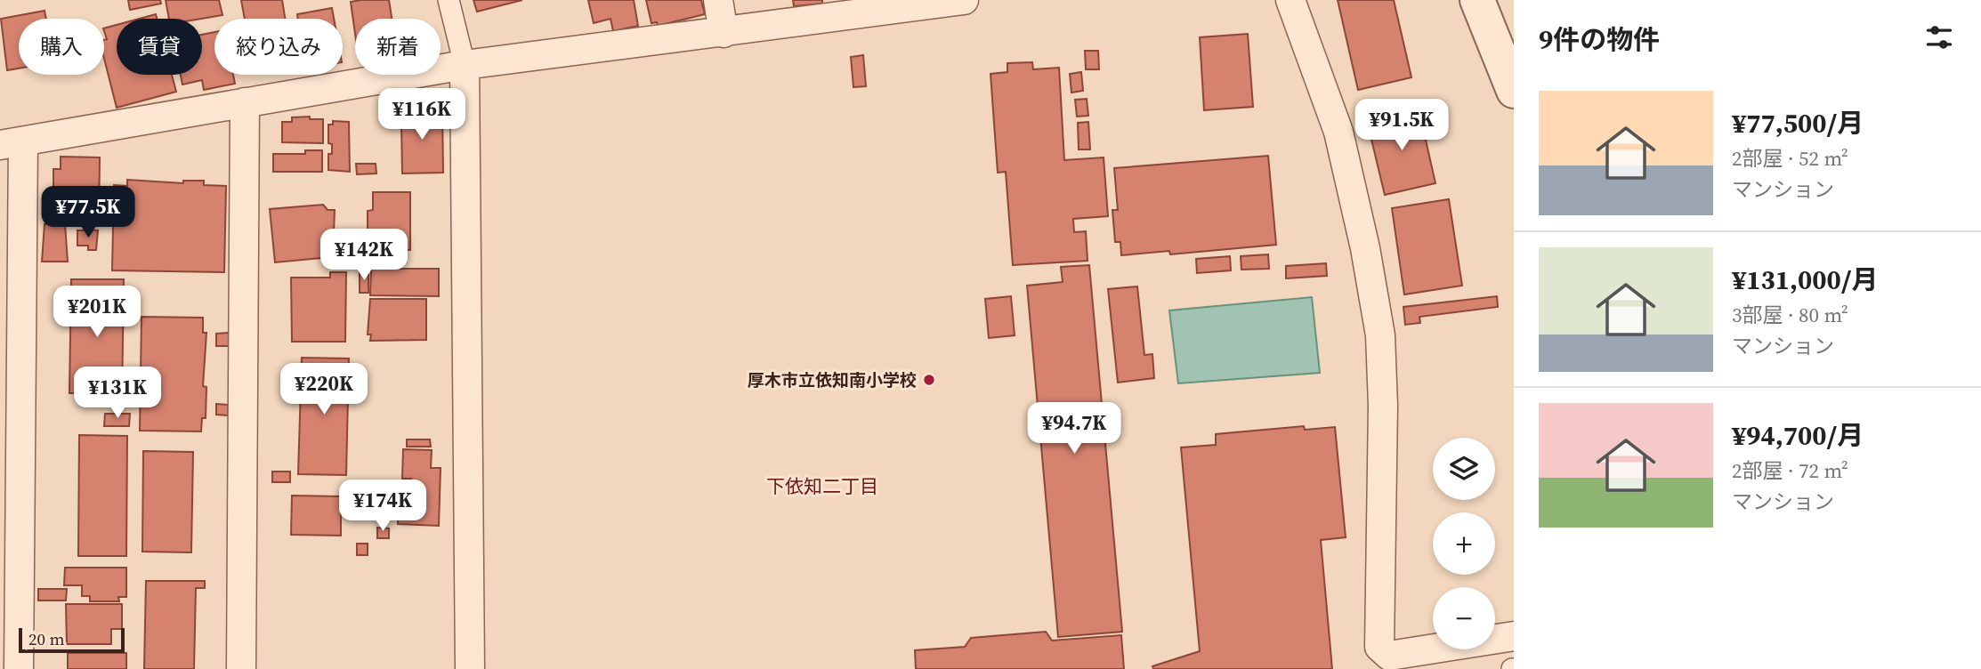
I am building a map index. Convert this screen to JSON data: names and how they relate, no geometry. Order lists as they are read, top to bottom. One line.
{"districts":["下依知二丁目"],"places":["厚木市立依知南小学校"],"scale_bar":"20 m","page":{"heading":"9件の物件","chip":["購入","賃貸","絞り込み","新着"],"list":[{"name":"¥77,500/月","note":"2部屋 · 52 m² · マンション"},{"name":"¥131,000/月","note":"3部屋 · 80 m² · マンション"},{"name":"¥94,700/月","note":"2部屋 · 72 m² · マンション"}],"price":["¥116K","¥91.5K","¥77.5K","¥142K","¥201K","¥220K","¥131K","¥94.7K","¥174K"],"map_buttons":["+","−"],"scale":"20 m"}}
